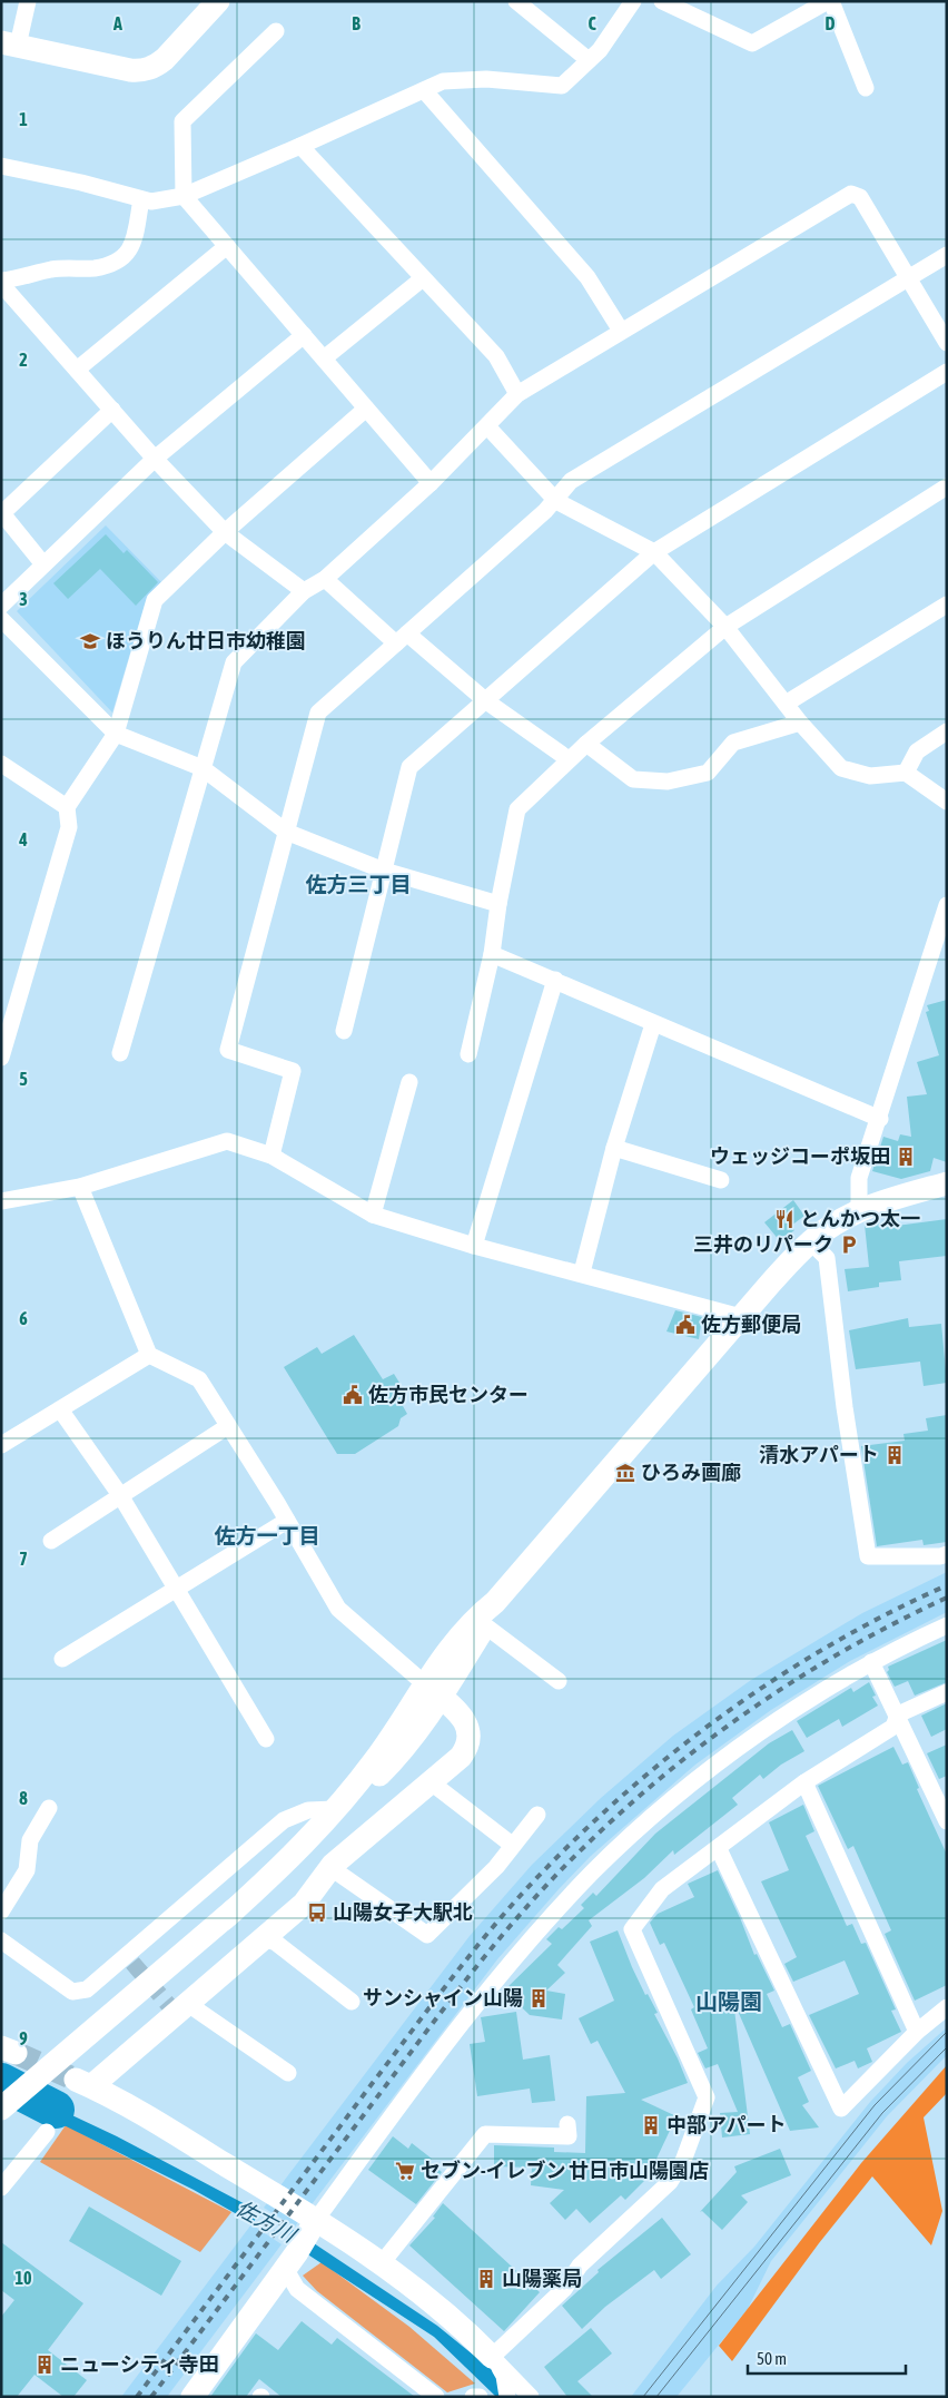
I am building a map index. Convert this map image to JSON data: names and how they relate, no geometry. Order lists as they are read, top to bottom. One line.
{"districts":["佐方三丁目","佐方一丁目","山陽園"],"water":["佐方川"],"places":{"school or university":["ほうりん廿日市幼稚園"],"building":["ウェッジコーポ坂田","清水アパート","サンシャイン山陽","中部アパート","山陽薬局","ニューシティ寺田"],"restaurant":["とんかつ太一"],"parking":["三井のリパーク"],"public building":["佐方郵便局","佐方市民センター"],"museum":["ひろみ画廊"],"bus stop":["山陽女子大駅北"],"supermarket":["セブン-イレブン 廿日市山陽園店"]},"scale_bar":"50 m","grid":{"columns":["A","B","C","D"],"rows":["1","2","3","4","5","6","7","8","9","10"]}}
